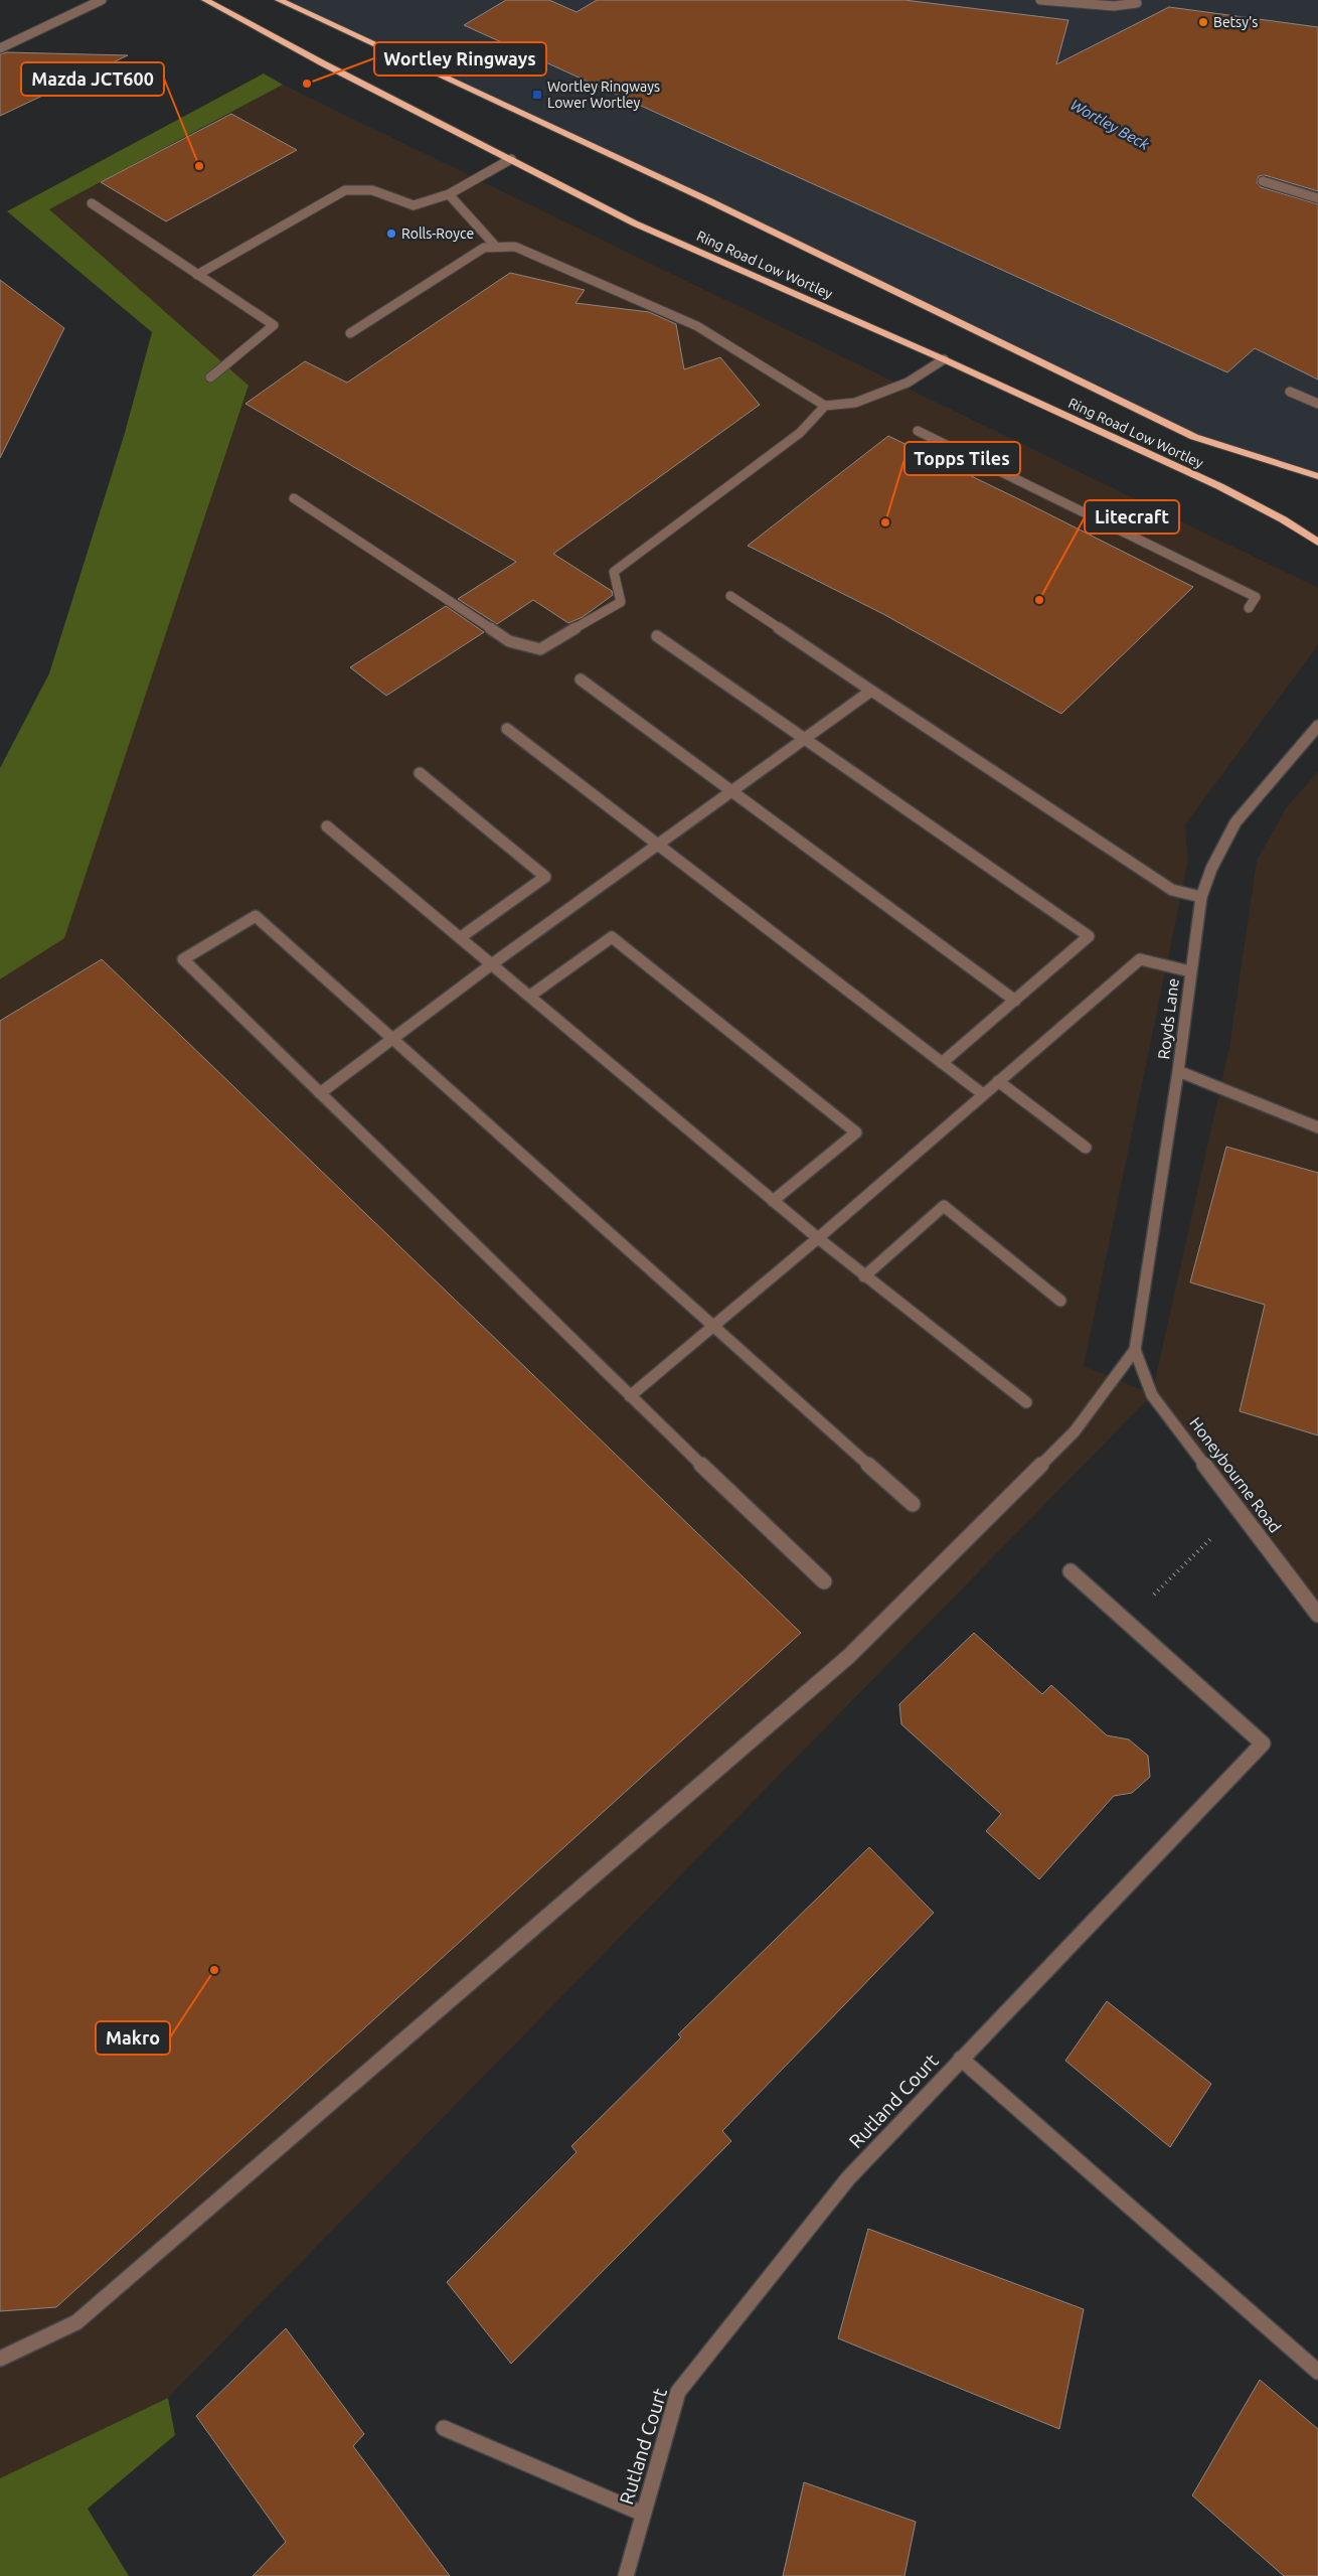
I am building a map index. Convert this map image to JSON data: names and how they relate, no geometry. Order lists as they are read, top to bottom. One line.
{"streets":{"highway":["Ring Road Low Wortley"],"street":["Royds Lane","Honeybourne Road","Rutland Court"]},"crossings":[["Royds Lane","Honeybourne Road"]],"water":["Wortley Beck"],"places":{"other":["Betsy's","Wortley Ringways","Mazda JCT600","Rolls-Royce","Topps Tiles","Litecraft","Makro"],"transit":["Wortley Ringways Lower Wortley"]}}
